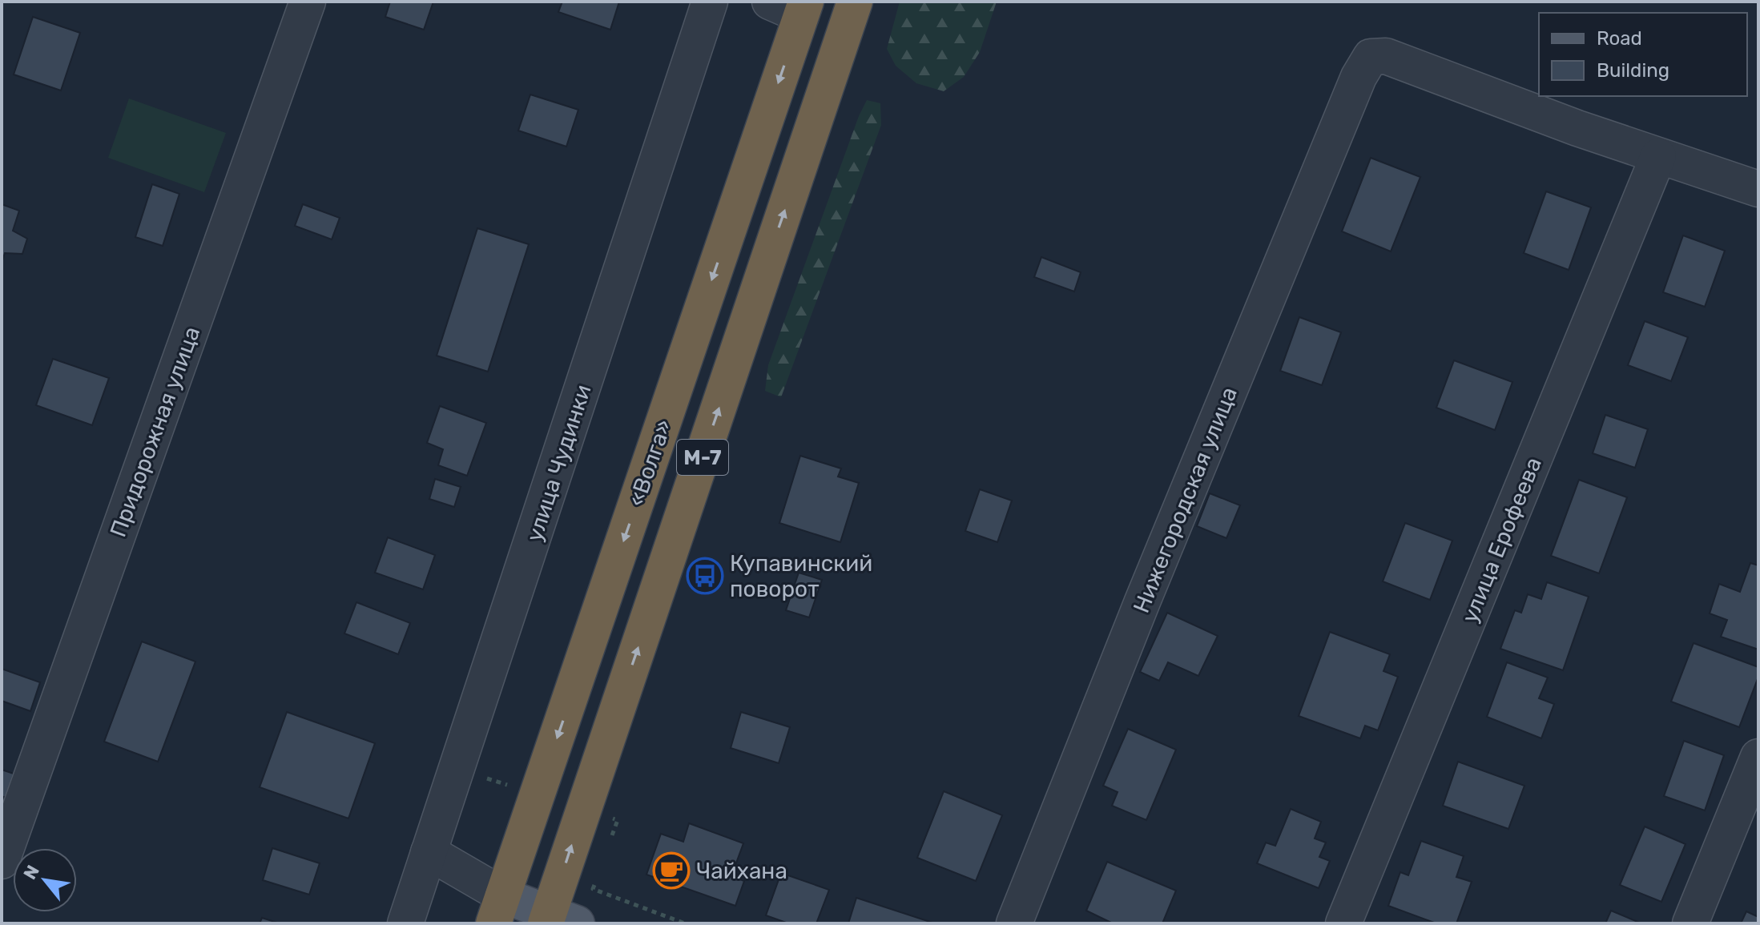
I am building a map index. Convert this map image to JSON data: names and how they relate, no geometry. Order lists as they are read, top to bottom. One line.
{"streets":{"highway":["М-7","«Волга»"],"street":["Придорожная улица","улица Чудинки","Нижегородская улица","улица Ерофеева"]},"crossings":[["Нижегородская улица","улица Ерофеева"]],"places":{"bus stop":["Купавинский поворот"],"cafe":["Чайхана"]},"legend":["Road","Building"],"north":"top left"}
